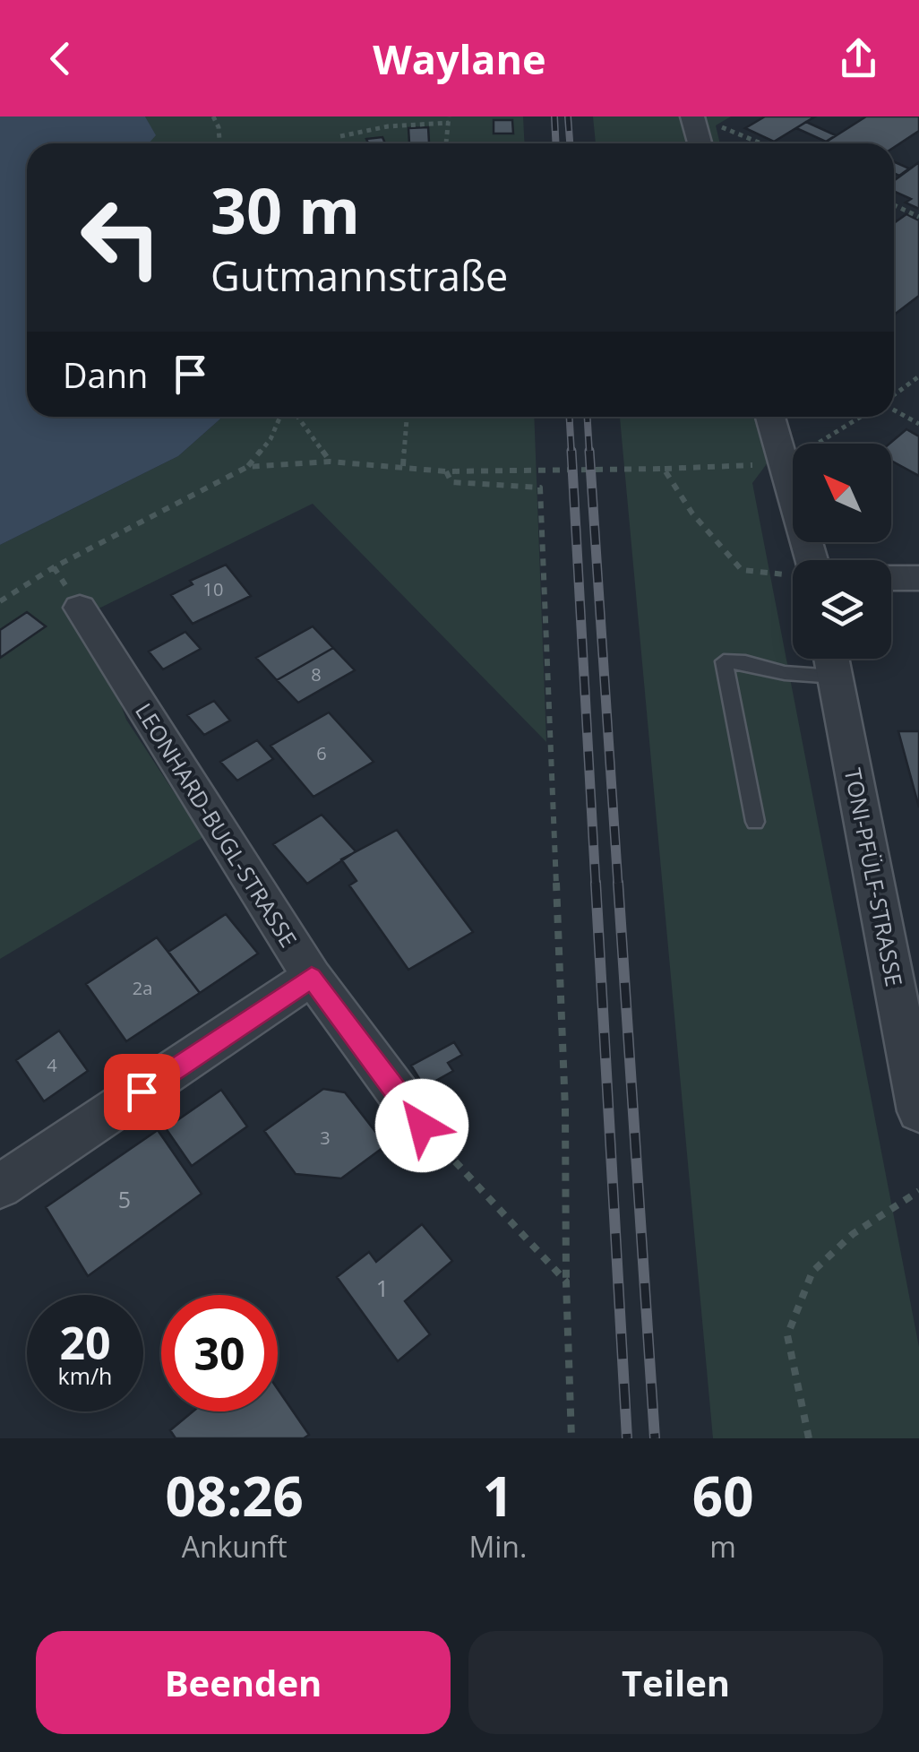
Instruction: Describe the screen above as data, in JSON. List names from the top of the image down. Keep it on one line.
{"streets":{"street":["LEONHARD-BUGL-STRASSE","TONI-PFÜLF-STRASSE"]},"house_numbers":["10","8","6","2a","4","3","5","1"],"north":"top left","page":{"header":"Waylane","turn":["30 m","Gutmannstraße"],"then":"Dann","speed":"20 km/h","limit":"30","eta":["08:26","Ankunft","1","Min.","60","m"],"buttons":["Beenden","Teilen"]}}
